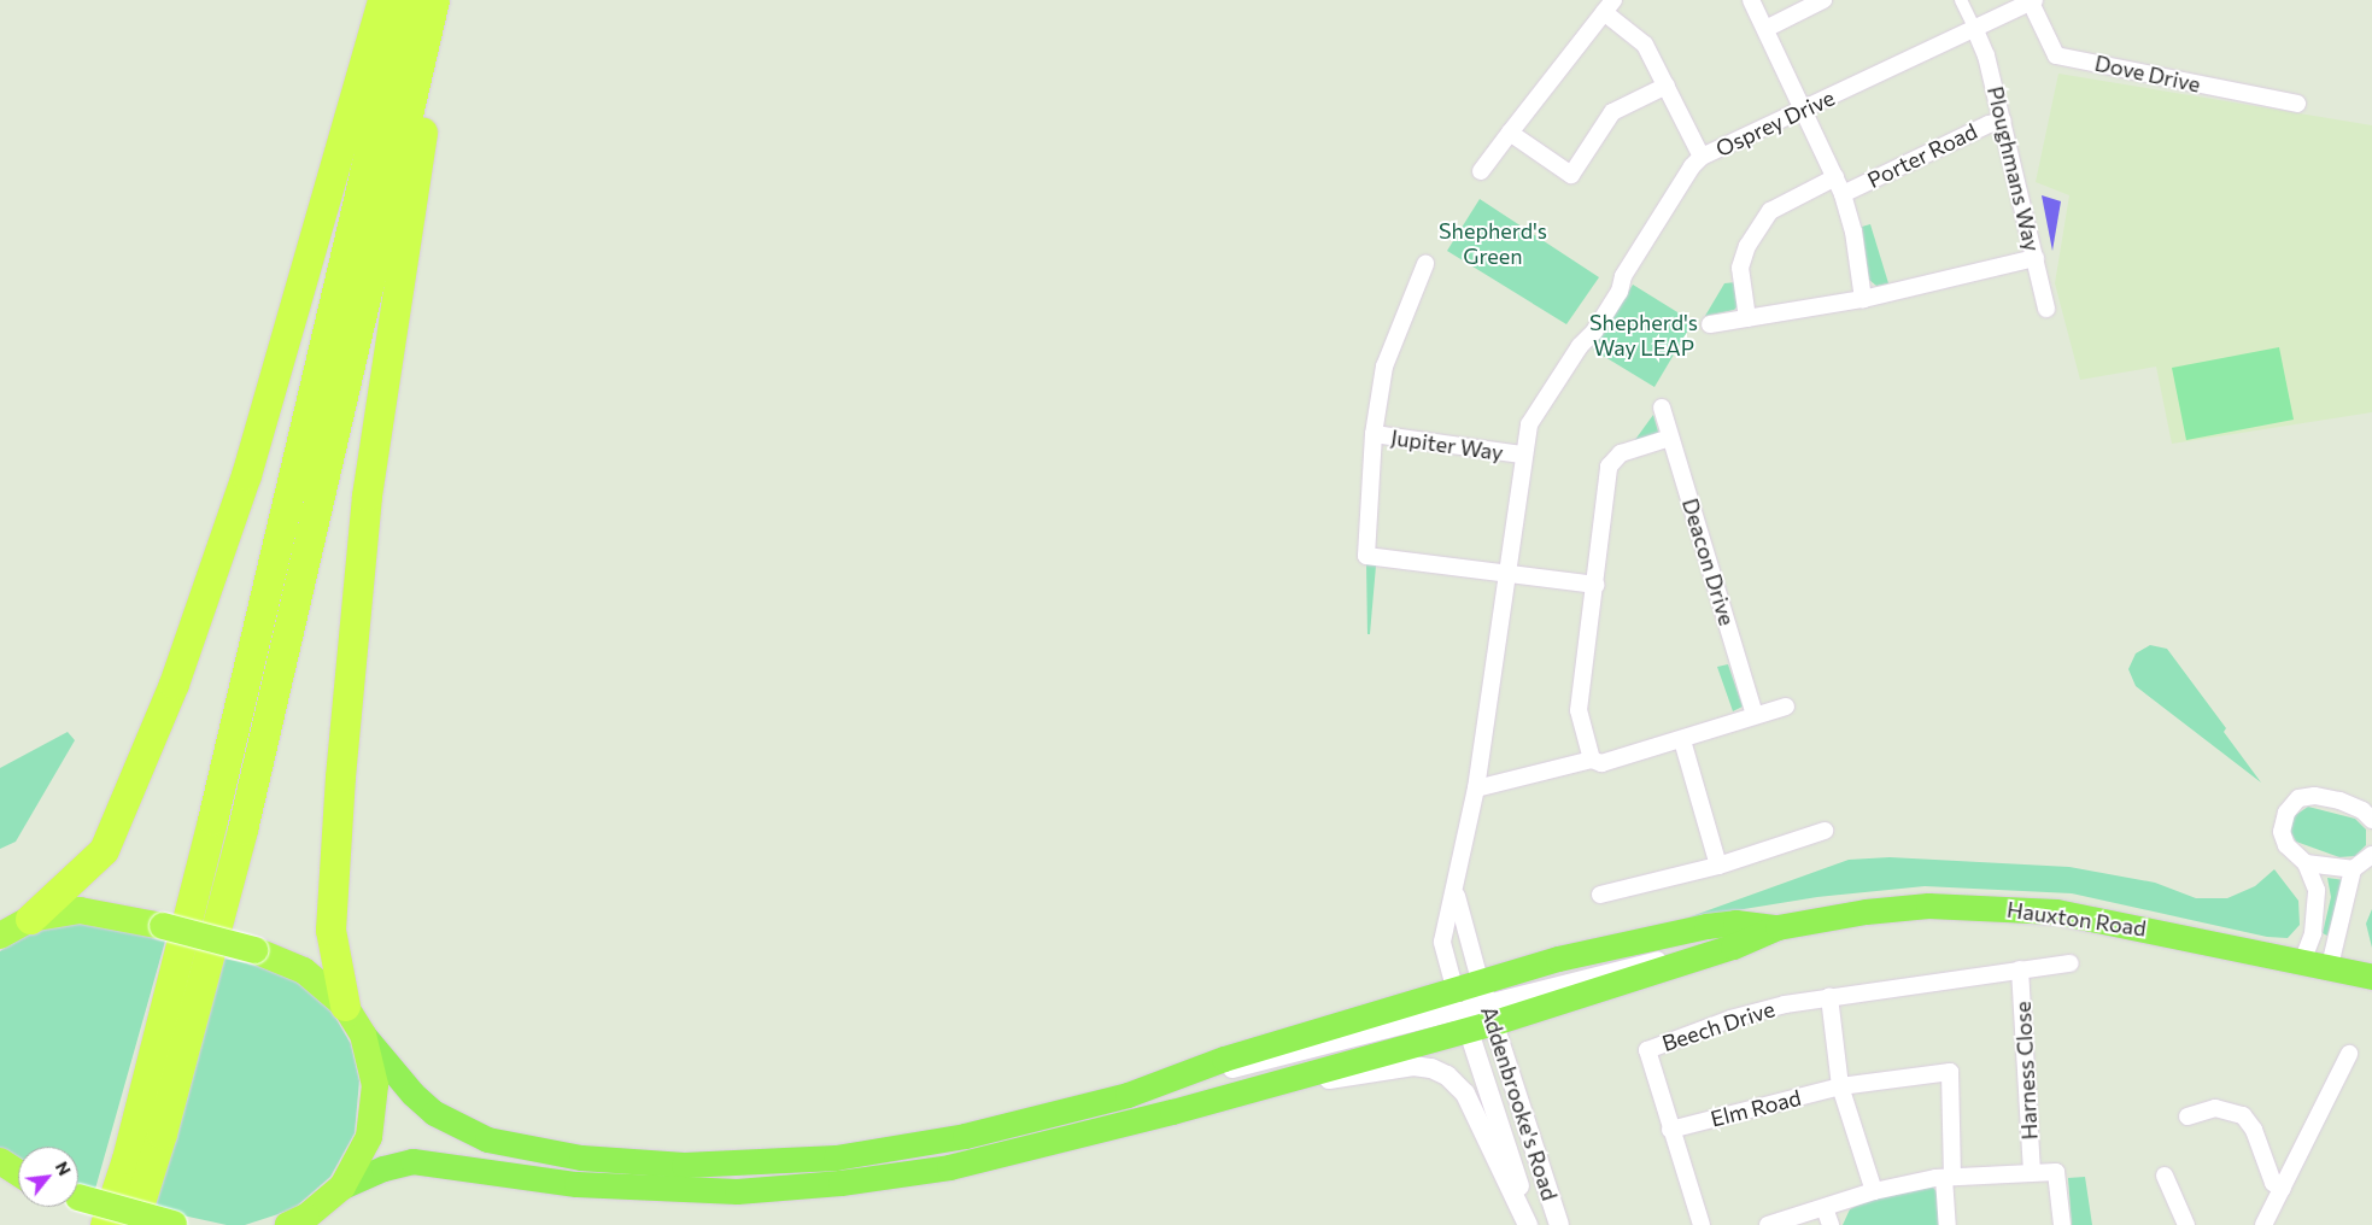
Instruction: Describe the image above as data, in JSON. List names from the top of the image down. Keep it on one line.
{"streets":{"main road":["Hauxton Road"],"street":["Dove Drive","Osprey Drive","Porter Road","Ploughmans Way","Jupiter Way","Deacon Drive","Beech Drive","Harness Close","Addenbrooke's Road","Elm Road"]},"crossings":[["Dove Drive","Osprey Drive"],["Osprey Drive","Porter Road"],["Osprey Drive","Ploughmans Way"],["Osprey Drive","Jupiter Way"],["Osprey Drive","Addenbrooke's Road"],["Porter Road","Ploughmans Way"],["Beech Drive","Harness Close"],["Beech Drive","Elm Road"]],"parks":["Shepherd's Green","Shepherd's Way LEAP"],"north":"top right"}
